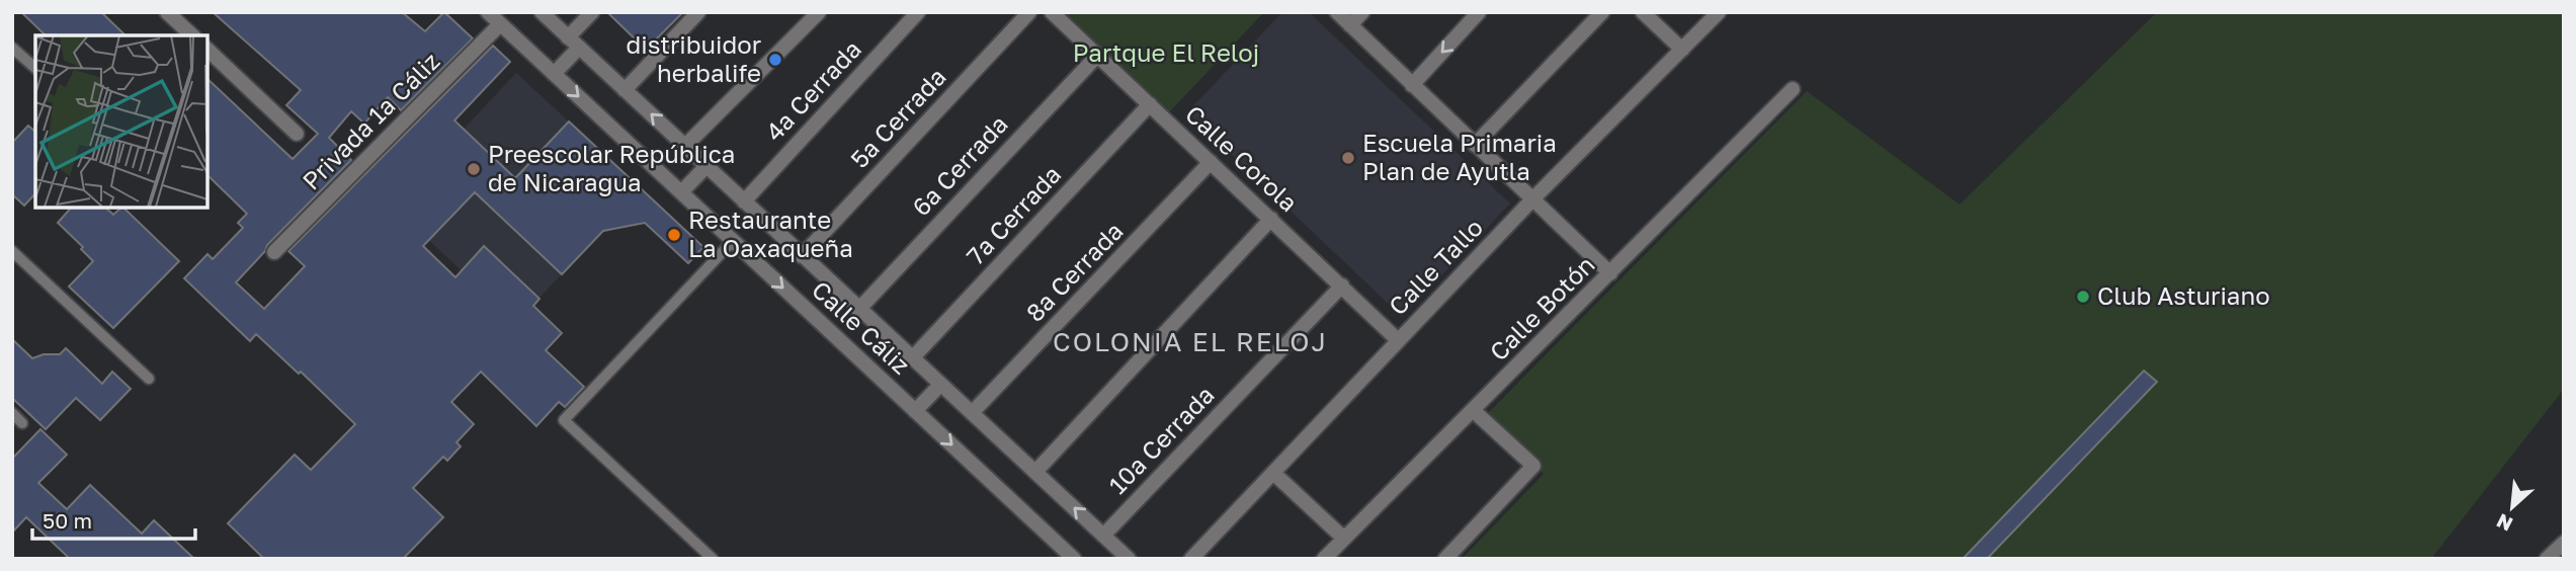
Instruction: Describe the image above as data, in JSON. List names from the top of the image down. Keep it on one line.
{"streets":{"street":["4ª Cerrada","5ª Cerrada","Privada 1ª Cáliz","Calle Corola","6ª Cerrada","7ª Cerrada","Calle Tallo","8ª Cerrada","Calle Botón","Calle Cáliz","10ª Cerrada"]},"crossings":[["4ª Cerrada","Calle Cáliz"],["5ª Cerrada","Calle Cáliz"],["Privada 1ª Cáliz","Calle Cáliz"],["Calle Corola","6ª Cerrada"],["Calle Corola","7ª Cerrada"],["Calle Corola","Calle Tallo"],["Calle Corola","8ª Cerrada"],["Calle Corola","10ª Cerrada"],["6ª Cerrada","Calle Cáliz"],["7ª Cerrada","Calle Cáliz"],["8ª Cerrada","Calle Cáliz"],["Calle Cáliz","10ª Cerrada"]],"districts":["COLONIA EL RELOJ"],"parks":["Partque El Reloj"],"places":["distribuidor herbalife","Escuela Primaria Plan de Ayutla","Preescolar República de Nicaragua","Restaurante La Oaxaqueña","Club Asturiano"],"scale_bar":"50 m","north":"bottom left"}
